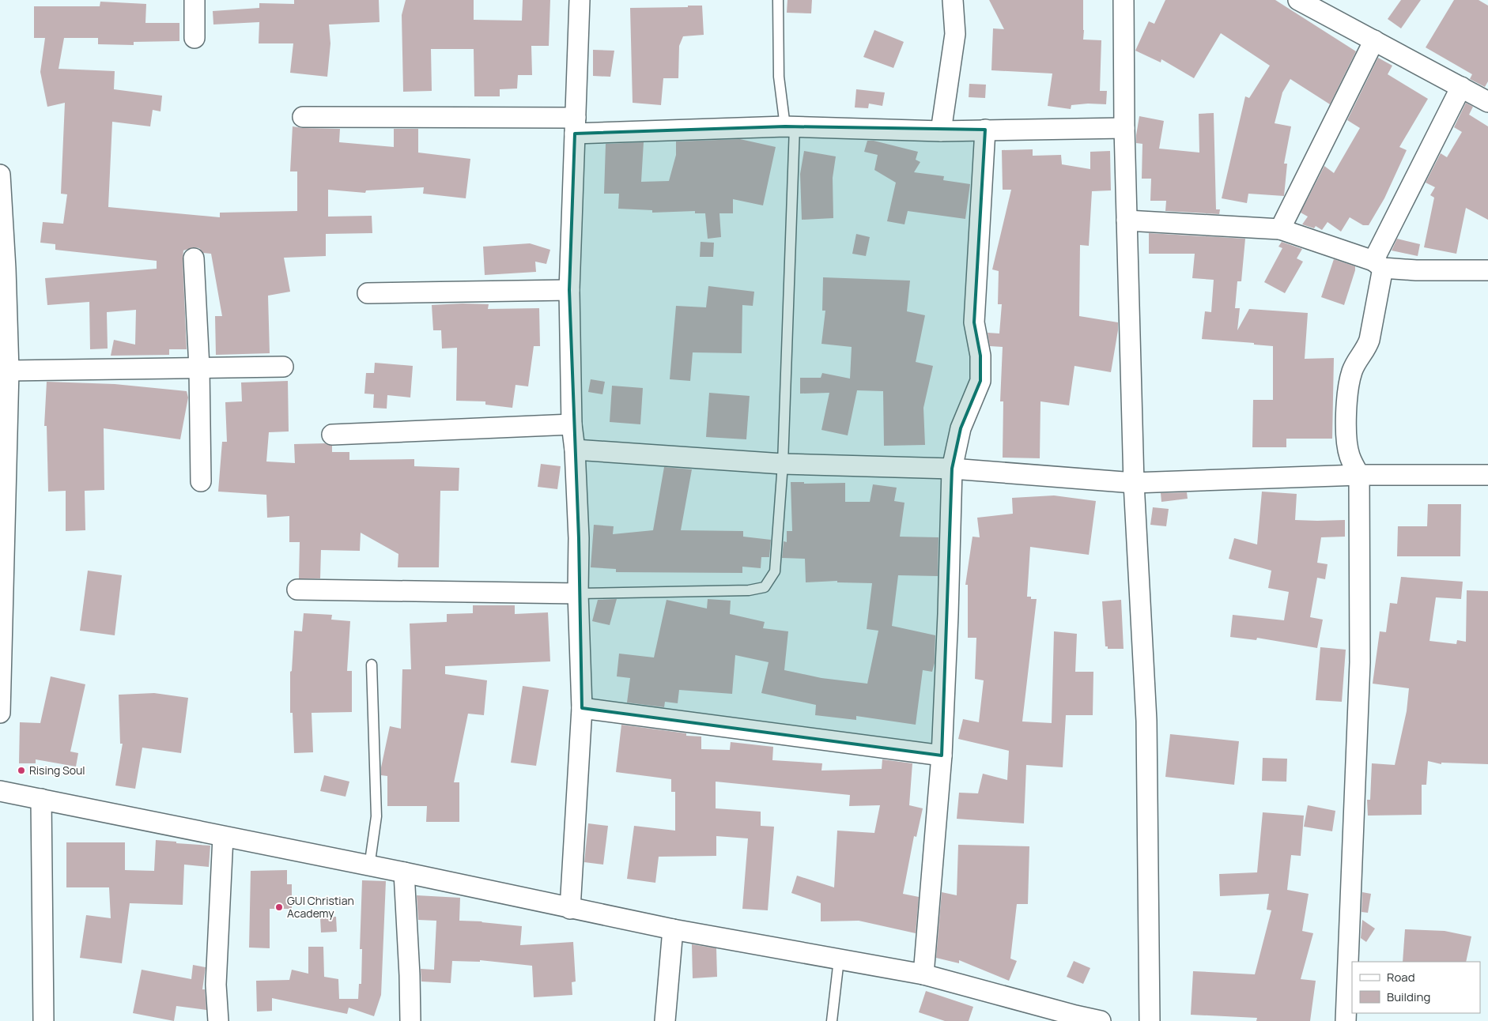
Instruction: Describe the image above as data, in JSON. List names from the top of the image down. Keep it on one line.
{"places":["Rising Soul","GUI Christian Academy"],"legend":["Road","Building"]}
